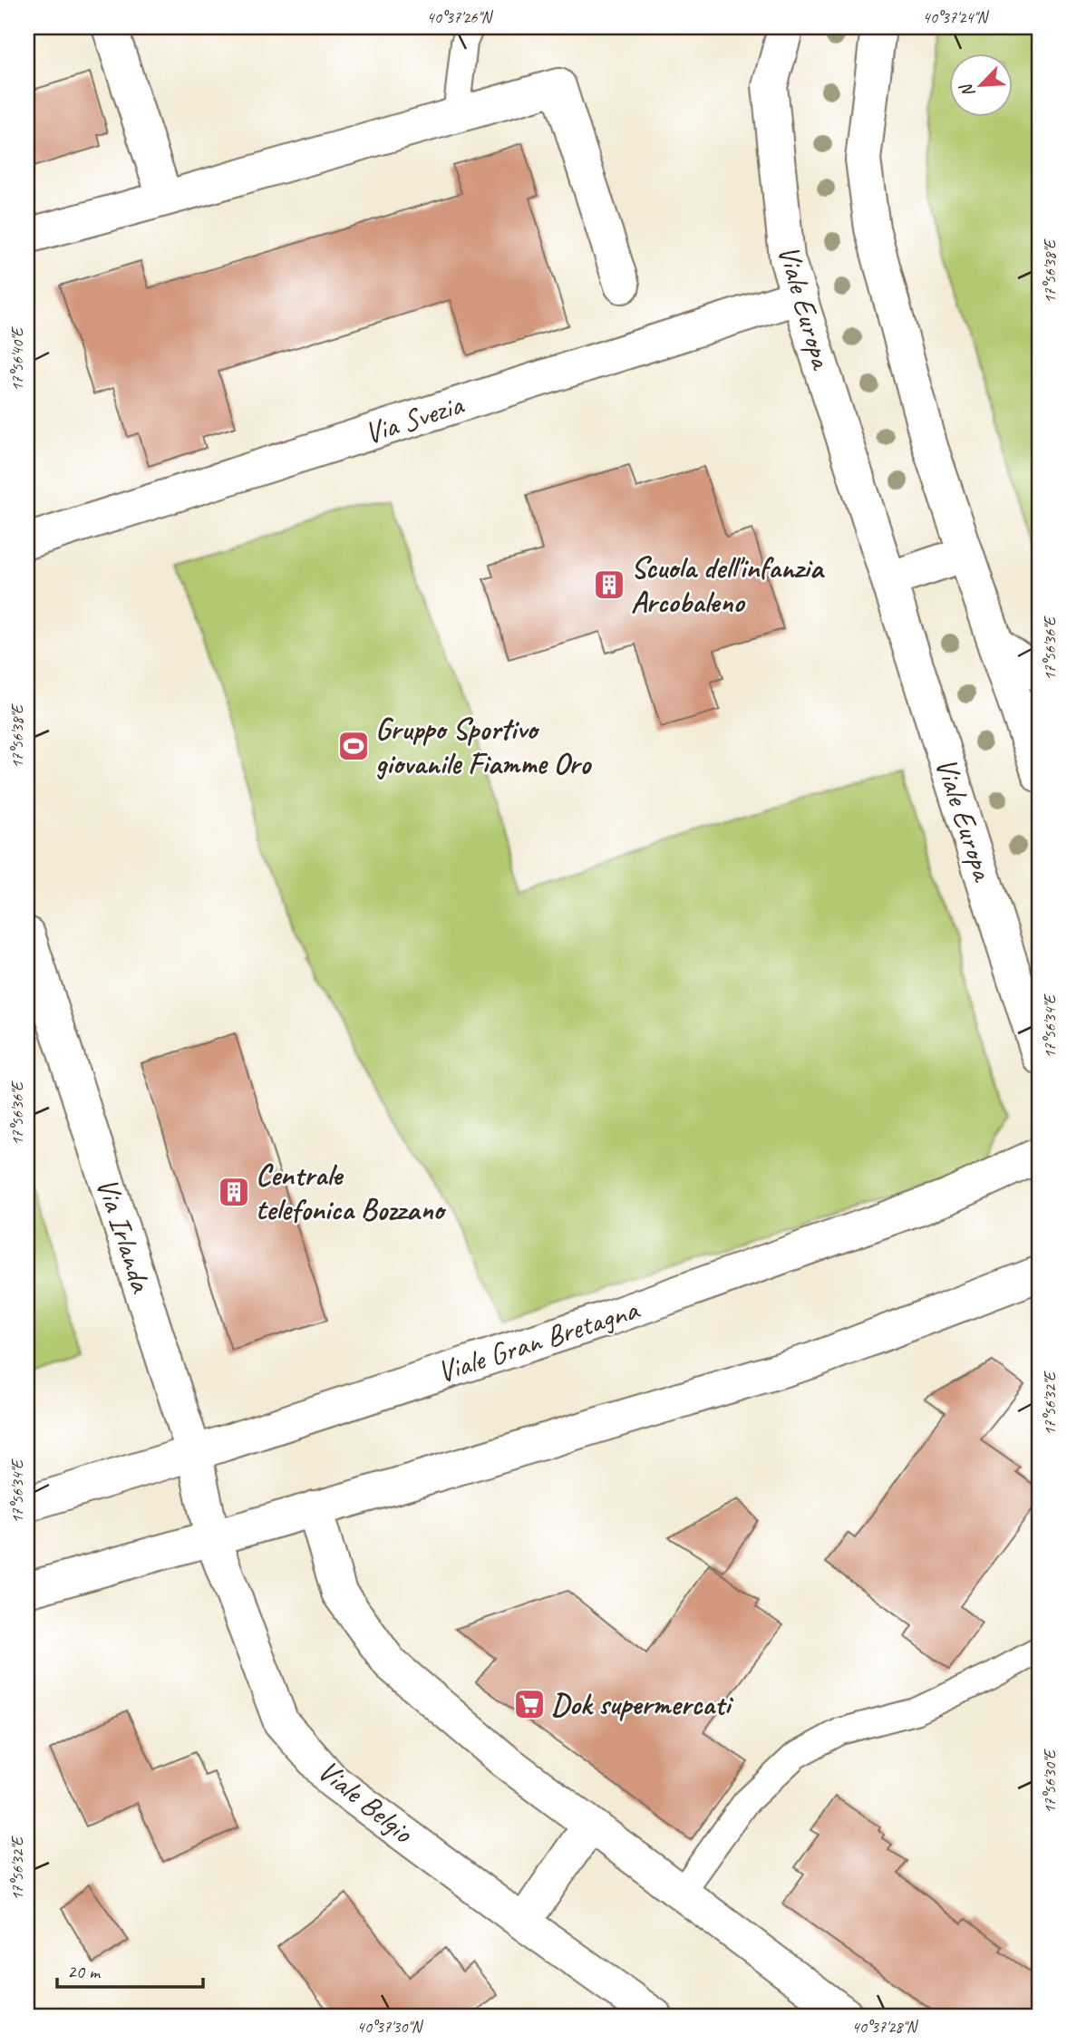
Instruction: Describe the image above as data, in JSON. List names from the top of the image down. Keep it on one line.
{"streets":{"street":["Viale Europa","Via Svezia","Via Irlanda","Viale Gran Bretagna","Viale Belgio"]},"crossings":[["Viale Europa","Via Svezia"],["Via Irlanda","Viale Gran Bretagna"],["Via Irlanda","Viale Belgio"]],"places":{"building":["Scuola dell'infanzia Arcobaleno","Centrale telefonica Bozzano"],"sports":["Gruppo Sportivo giovanile Fiamme Oro"],"supermarket":["Dok supermercati"]},"scale_bar":"20 m","north":"bottom left","coordinates":["40°37'26\"N","40°37'24\"N","17°56'38\"E","17°56'40\"E","17°56'36\"E","17°56'34\"E","17°56'32\"E","17°56'30\"E","40°37'30\"N","40°37'28\"N"]}
